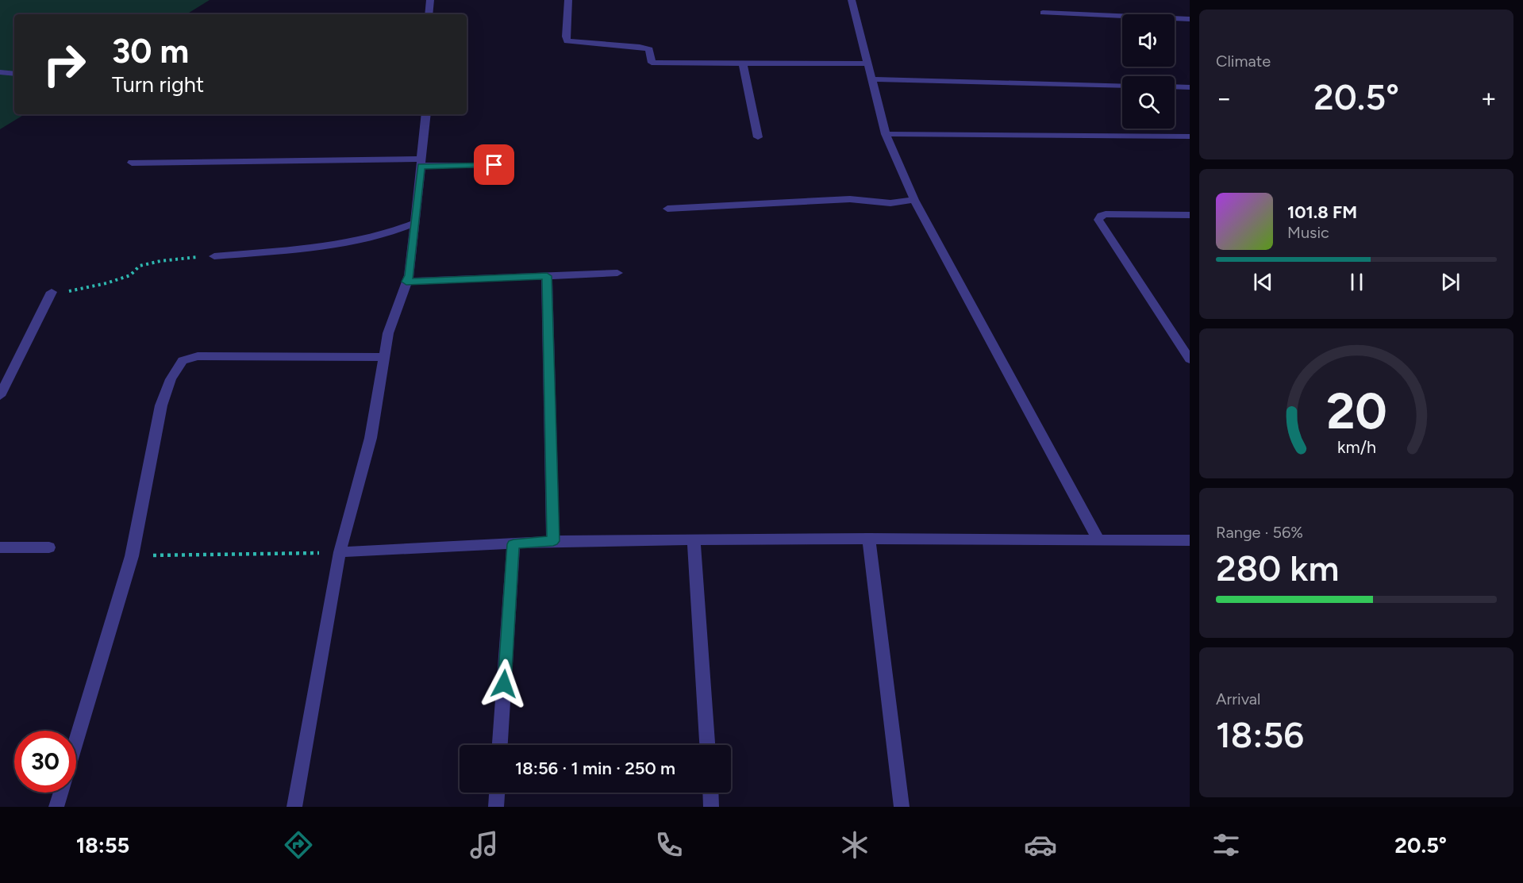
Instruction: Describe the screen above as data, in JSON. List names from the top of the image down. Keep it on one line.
{"page":{"tile":["Climate",["Range · 56%","280 km"],["Arrival","18:56"]],"turn":["30 m","Turn right"],"heat":["−","20.5°","+"],"song":["101.8 FM","Music"],"limit":"30","trip":"18:56 · 1 min · 250 m","tabs":["18:55","20.5°"],"gauge":["20","km/h"]}}
